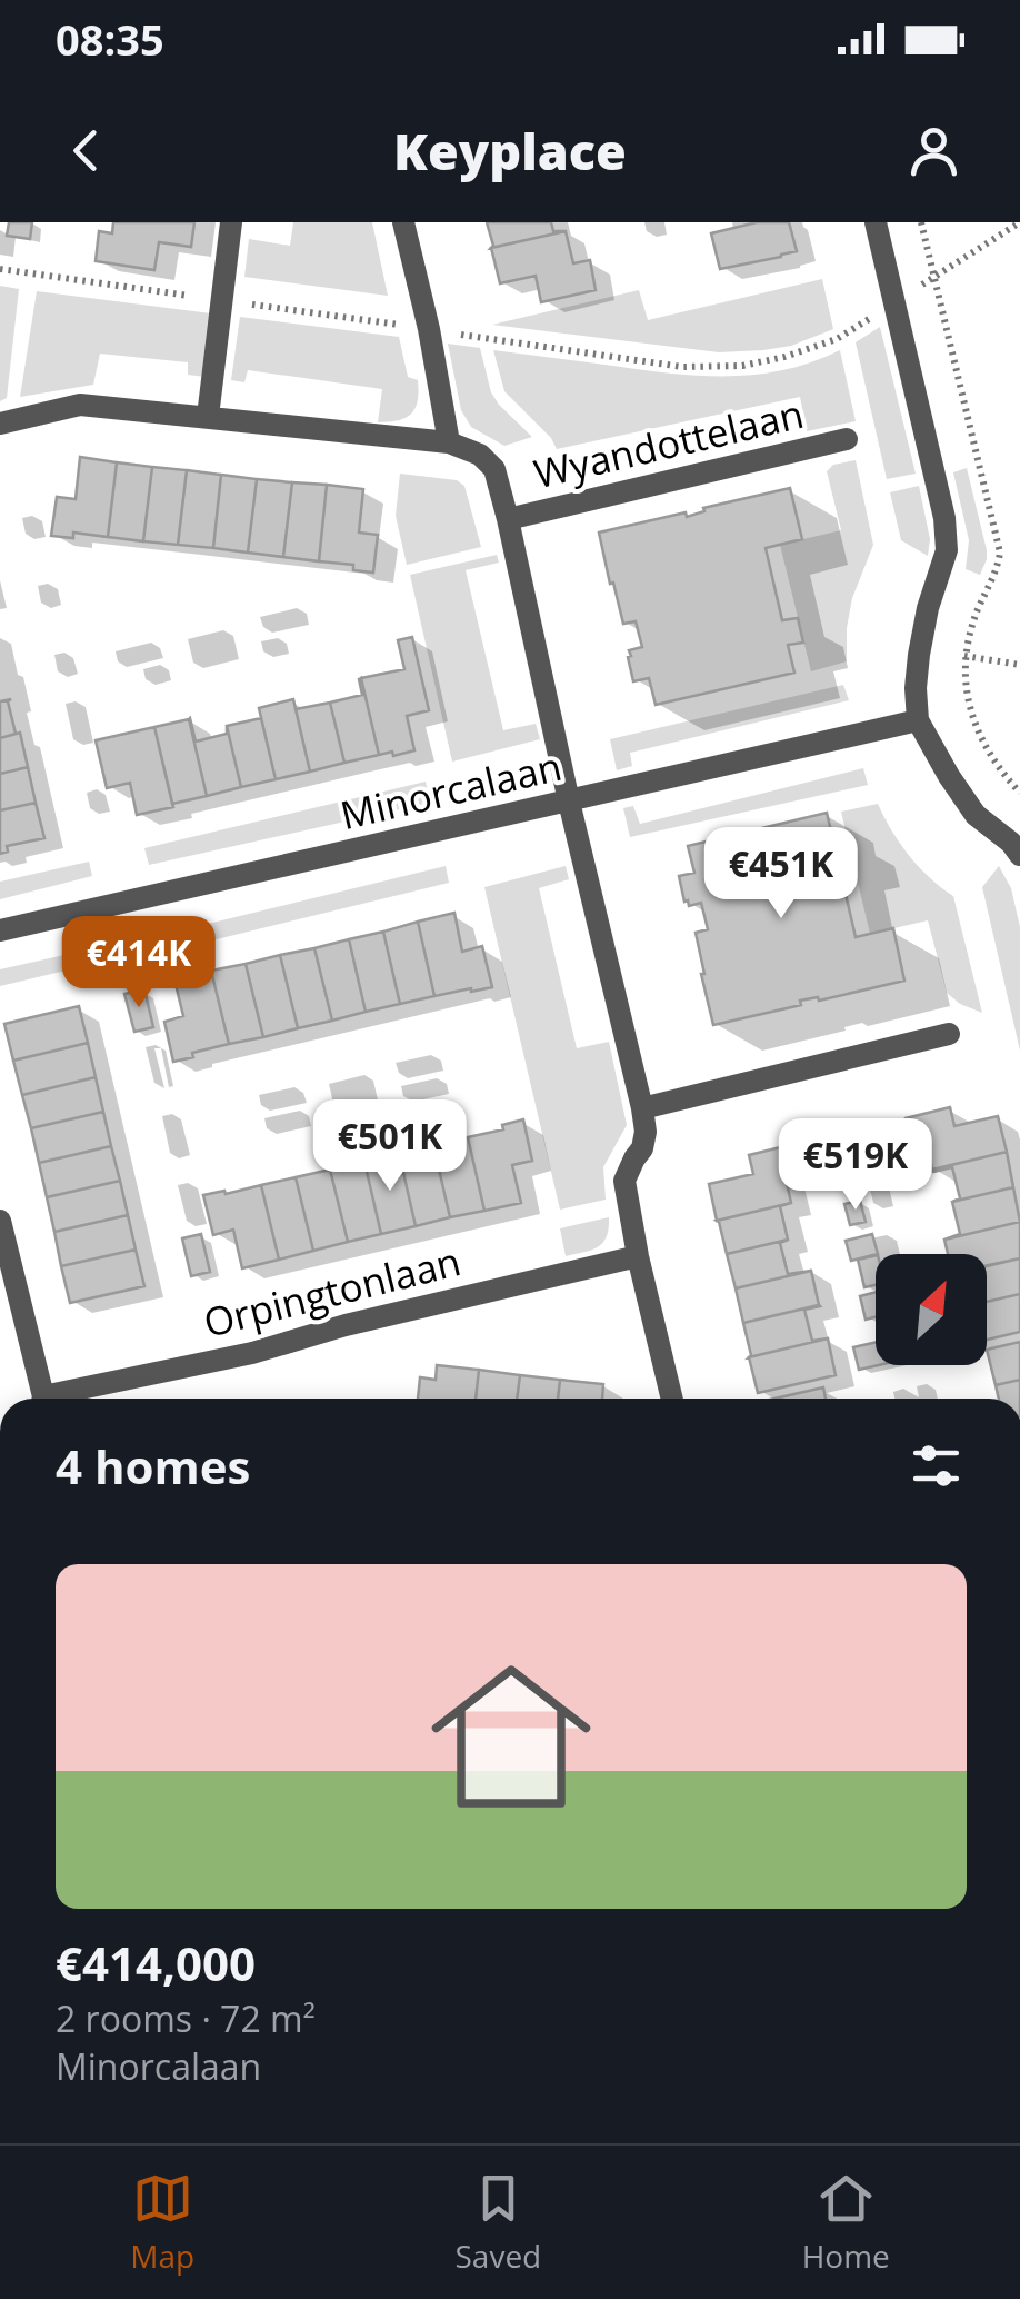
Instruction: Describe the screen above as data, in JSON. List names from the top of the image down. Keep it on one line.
{"streets":{"street":["Wyandottelaan","Minorcalaan","Orpingtonlaan"]},"crossings":[["Wyandottelaan","Minorcalaan"]],"north":"top right","page":{"status":"08:35","header":"Keyplace","price":["€451K","€414K","€501K","€519K"],"heading":"4 homes","list":[{"name":"€414,000","note":"2 rooms · 72 m² · Minorcalaan"}],"tabs":["Map","Saved","Home"]}}
